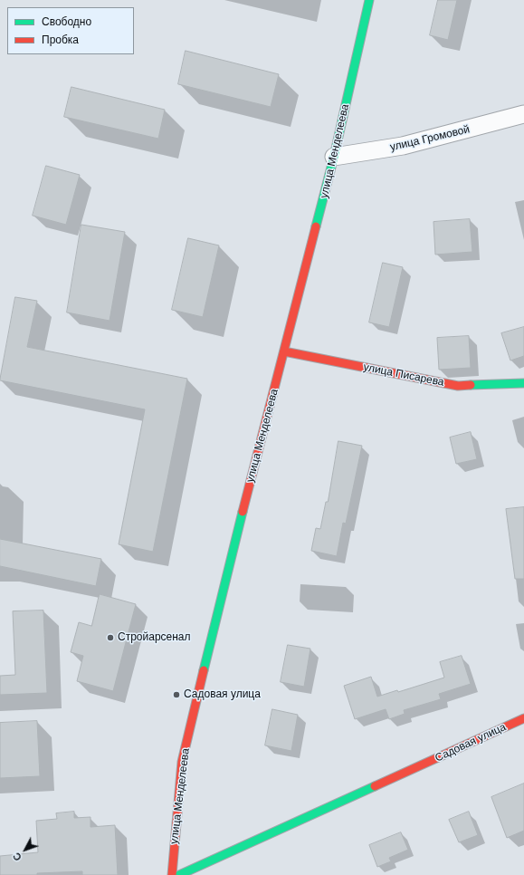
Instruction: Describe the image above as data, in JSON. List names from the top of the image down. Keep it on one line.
{"streets":{"main road":["улица Менделеева","улица Писарева","Садовая улица"],"street":["улица Громовой"]},"crossings":[["улица Громовой","улица Менделеева"],["улица Менделеева","улица Писарева"]],"places":["Стройарсенал","Садовая улица"],"legend":["Свободно","Пробка"],"north":"bottom left"}
